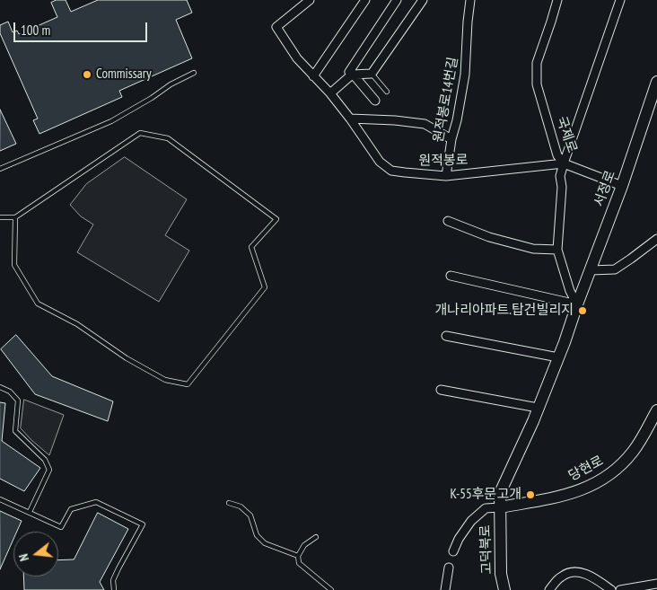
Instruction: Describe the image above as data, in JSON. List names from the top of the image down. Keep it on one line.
{"streets":{"street":["원적봉로14번길","국제로","원적봉로","서정로","당현로","고덕북로"]},"crossings":[["원적봉로14번길","원적봉로"],["국제로","원적봉로"],["국제로","서정로"],["원적봉로","서정로"],["서정로","당현로"],["서정로","고덕북로"],["당현로","고덕북로"]],"places":["Commissary","개나리아파트.탑건빌리지","K-55후문고개"],"scale_bar":"100 m","north":"left"}
